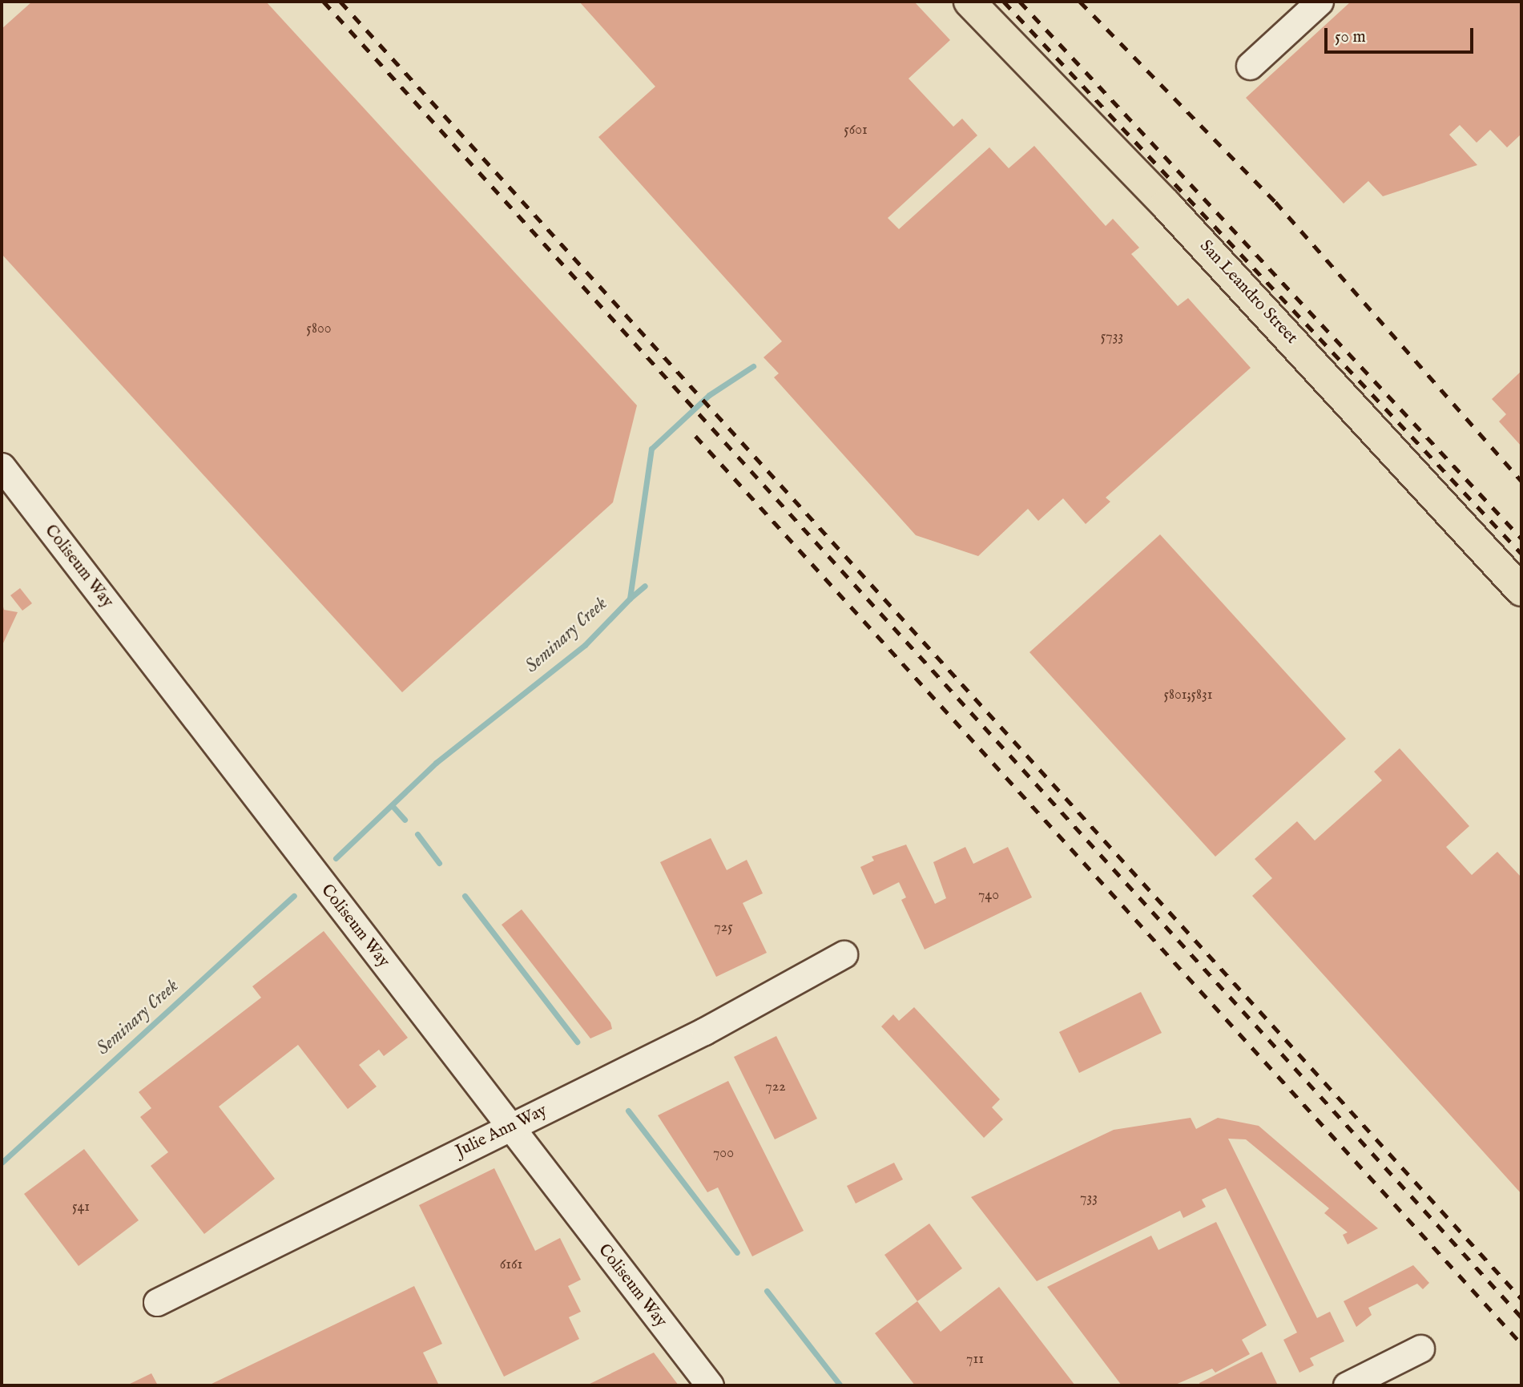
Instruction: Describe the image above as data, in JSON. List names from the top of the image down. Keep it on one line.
{"streets":{"main road":["San Leandro Street"],"street":["Coliseum Way","Julie Ann Way"]},"crossings":[["Coliseum Way","Julie Ann Way"]],"water":["Seminary Creek"],"house_numbers":["5601","5800","5733","5801;5831","740","725","722","700","733","541","6161","711"],"scale_bar":"50 m"}
